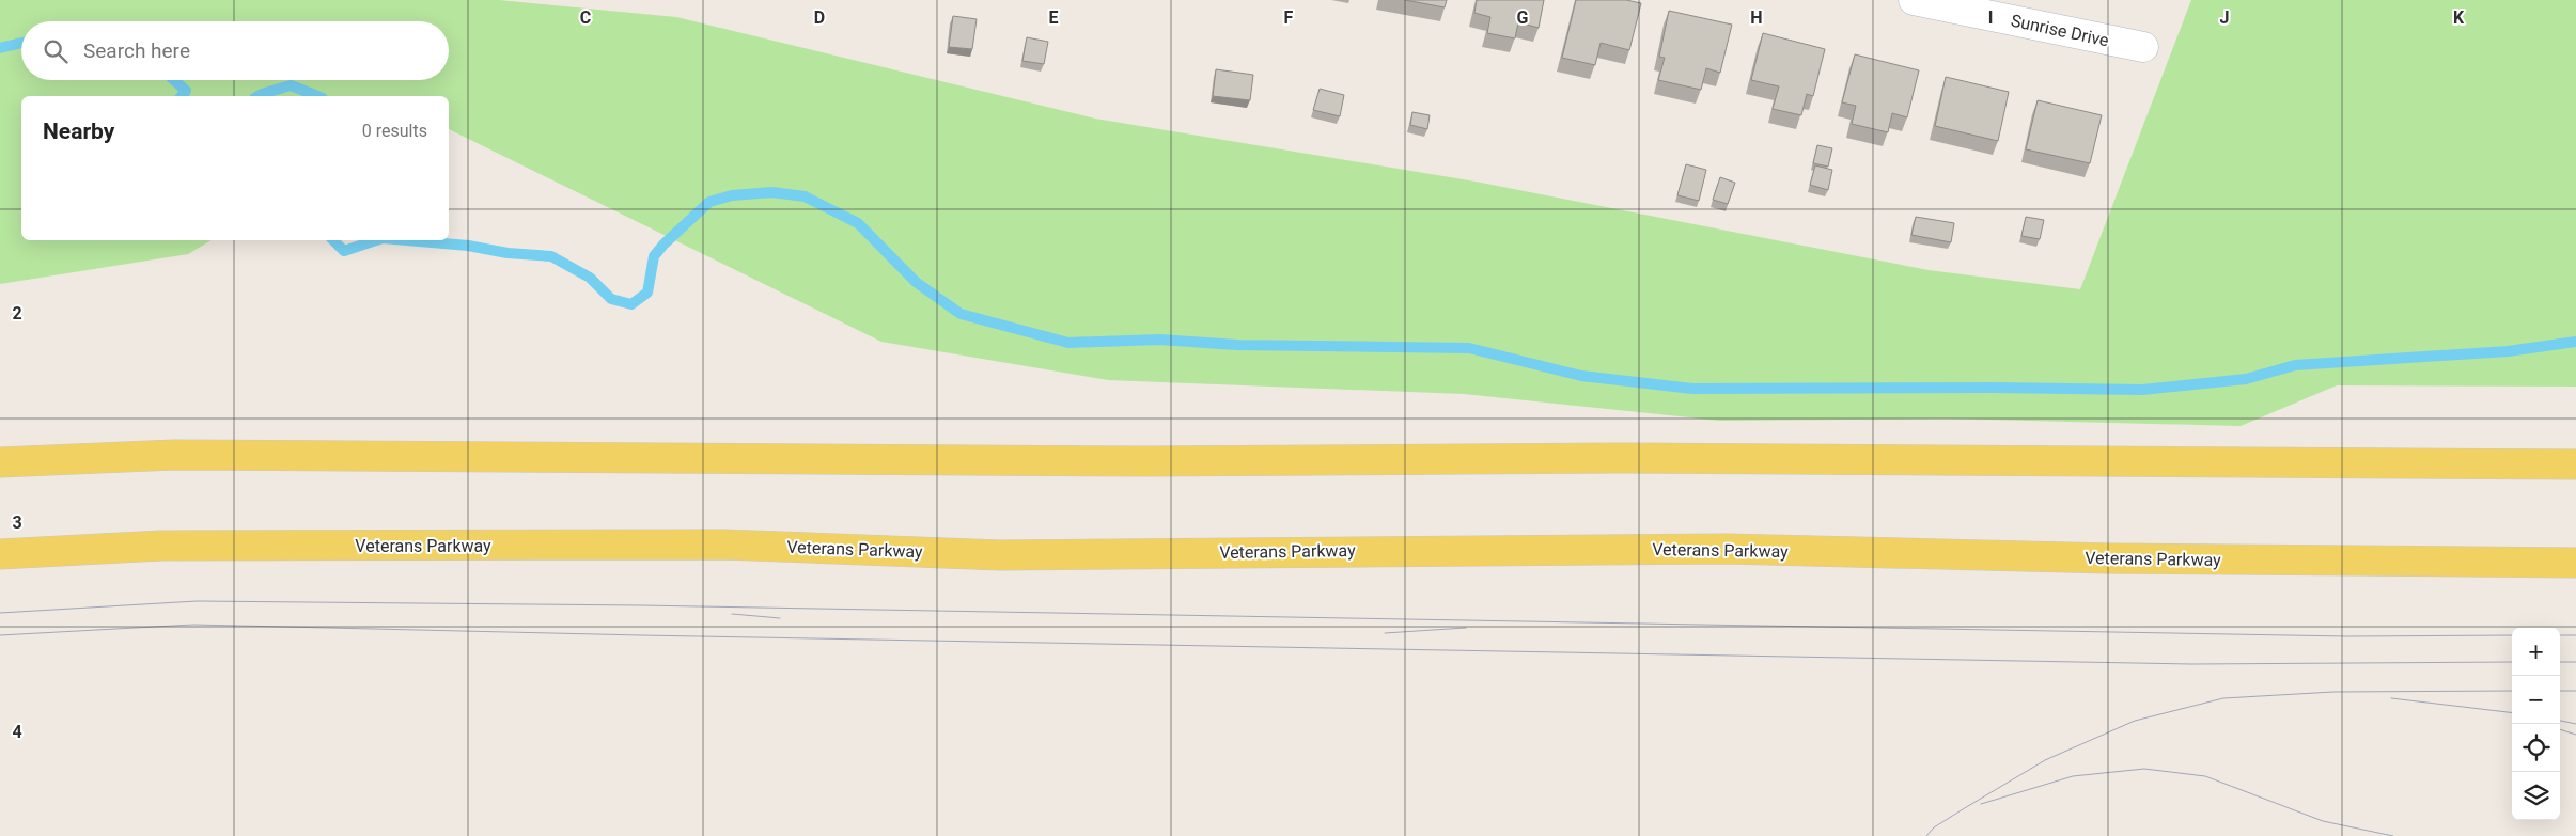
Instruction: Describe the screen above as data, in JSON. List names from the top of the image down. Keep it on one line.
{"streets":{"main road":["Veterans Parkway"],"street":["Sunrise Drive"]},"page":{"search":"Search here","heading":["Nearby","0 results"],"map_buttons":["+","−"]},"grid":{"columns":["C","D","E","F","G","H","I","J","K"],"rows":["2","3","4"]}}
